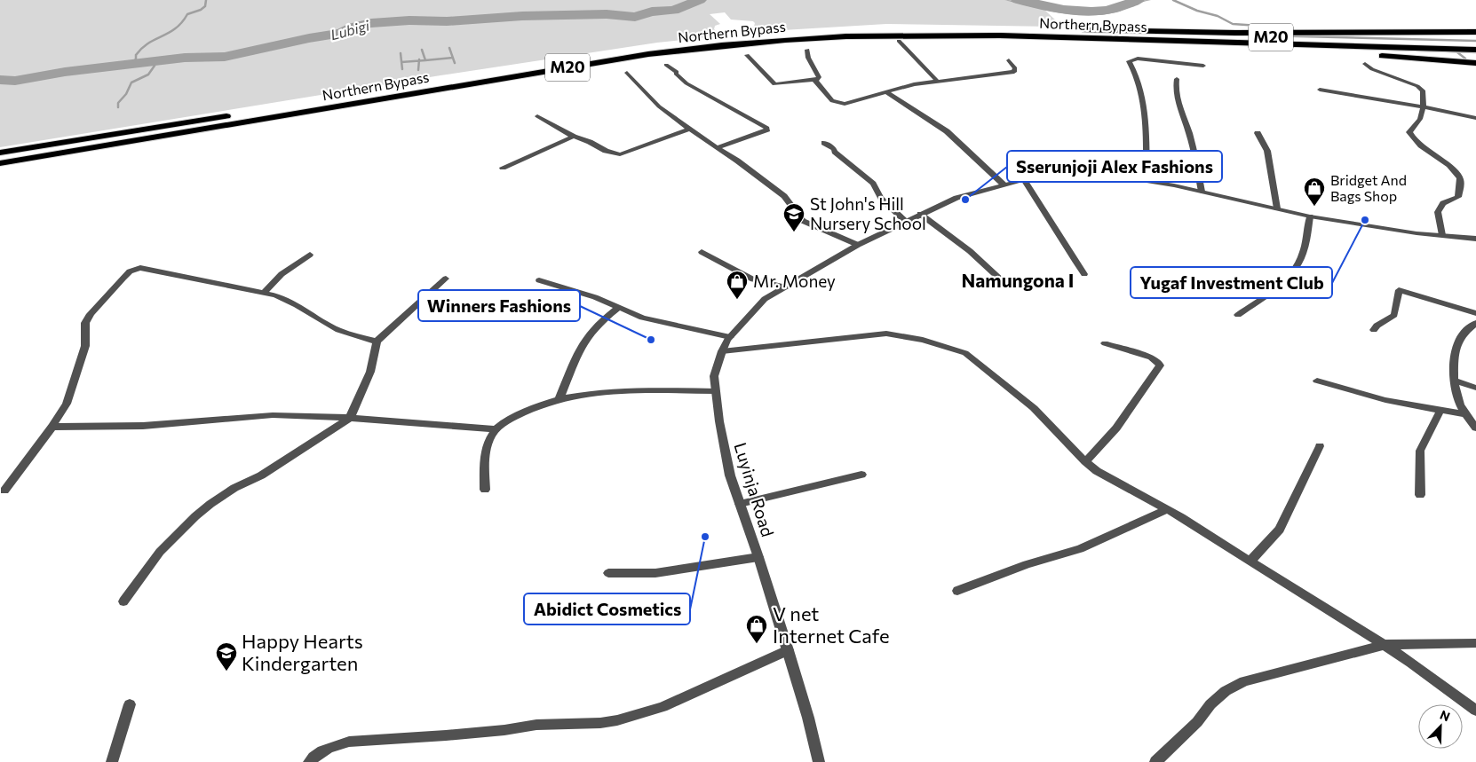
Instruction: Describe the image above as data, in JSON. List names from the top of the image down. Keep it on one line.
{"streets":{"highway":["Northern Bypass","M20"],"street":["Luyinja Road"]},"districts":["Namungona I"],"water":["Lubigi"],"places":{"other":["Sserunjoji Alex Fashions","Yugaf Investment Club","Winners Fashions","Abidict Cosmetics"],"shop":["Bridget And Bags Shop","Mr. Money","V net Internet Cafe"],"school or university":["St John's Hill Nursery School","Happy Hearts Kindergarten"]},"north":"top right"}
